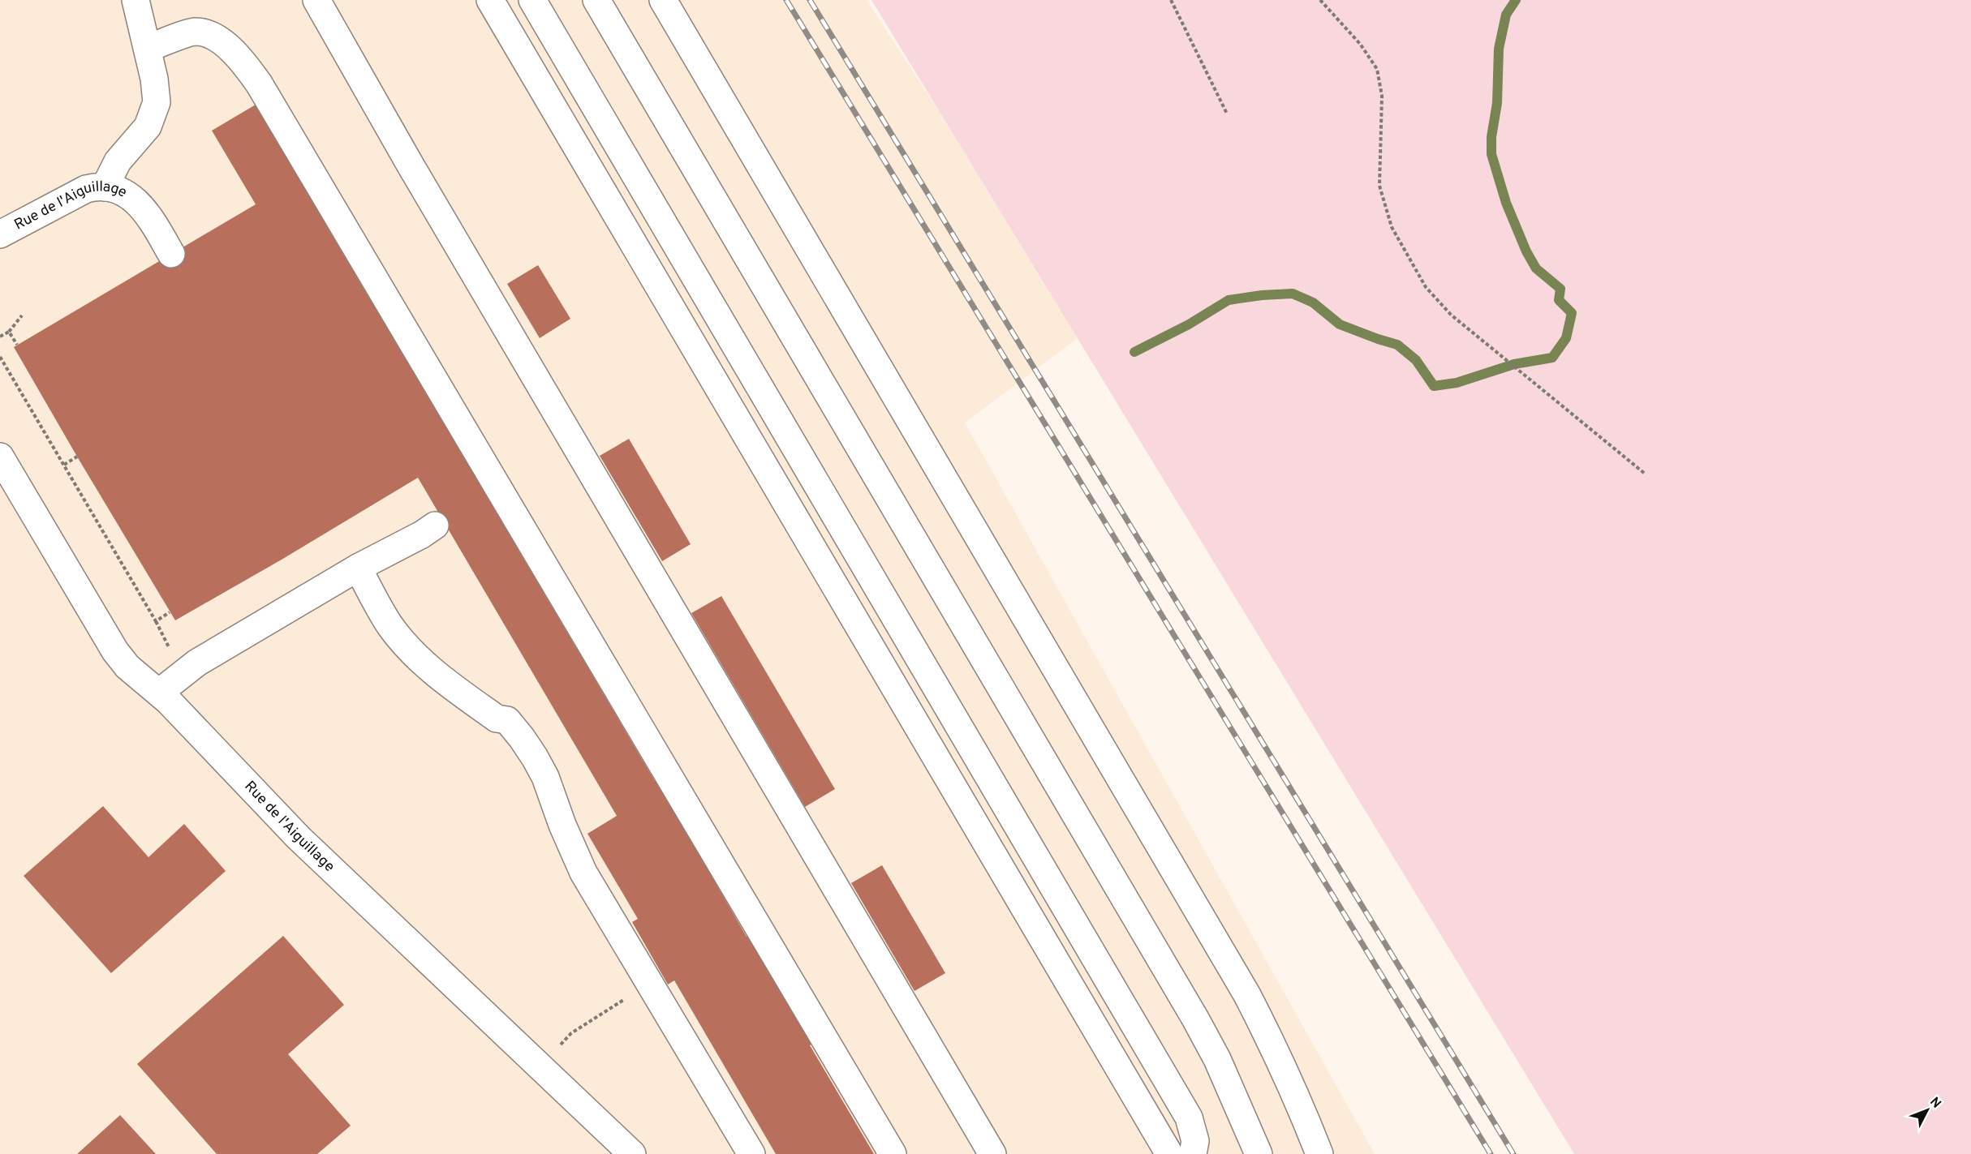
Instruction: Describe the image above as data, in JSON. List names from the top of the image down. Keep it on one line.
{"streets":{"lane":["Rue de l'Aiguillage"]},"north":"top right"}
